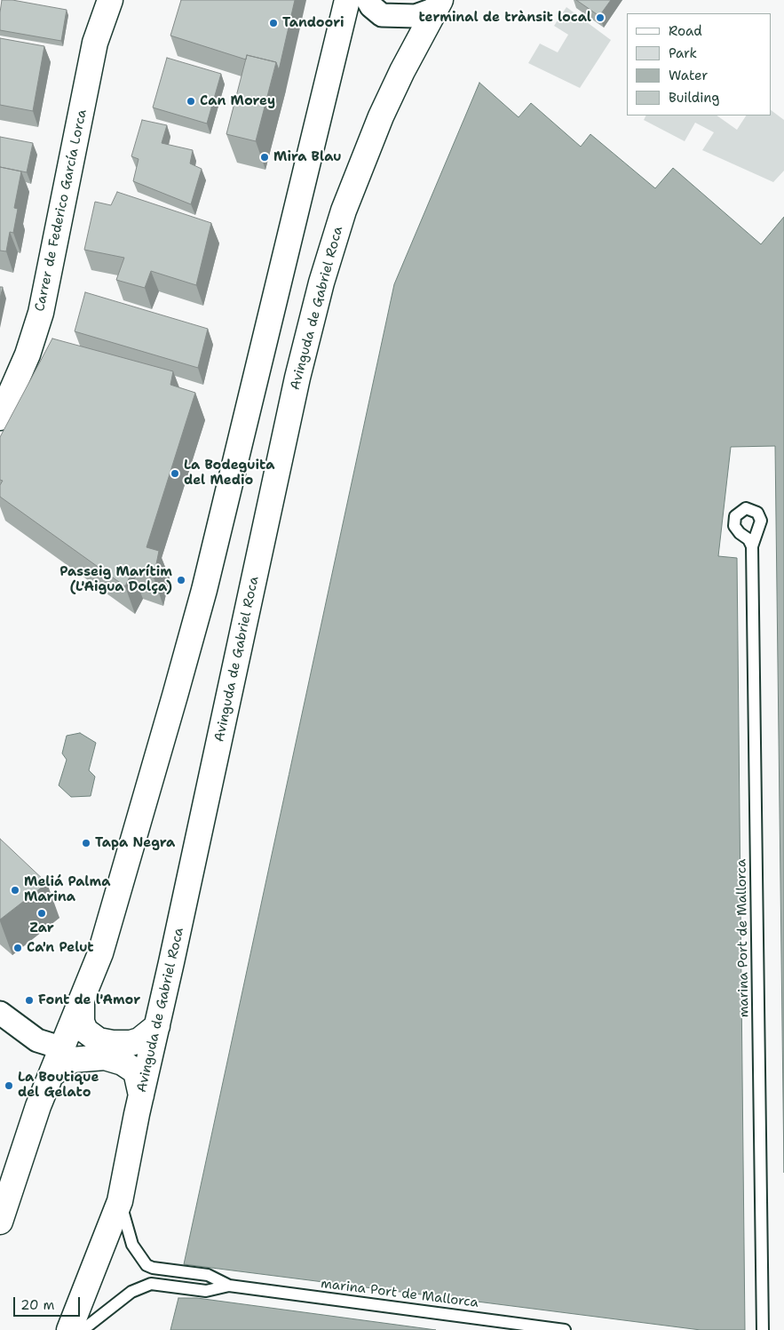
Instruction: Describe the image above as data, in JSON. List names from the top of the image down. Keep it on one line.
{"streets":{"main road":["Carrer de Federico García Lorca","Avinguda de Gabriel Roca"],"lane":["marina Port de Mallorca"]},"places":["terminal de trànsit local","Tandoori","Can Morey","Mira Blau","La Bodeguita del Medio","Passeig Marítim (L'Aigua Dolça)","Tapa Negra","Meliá Palma Marina","Zar","Ca'n Pelut","Font de l'Amor","La Boutique del Gelato"],"legend":["Road","Park","Water","Building"],"scale_bar":"20 m"}
